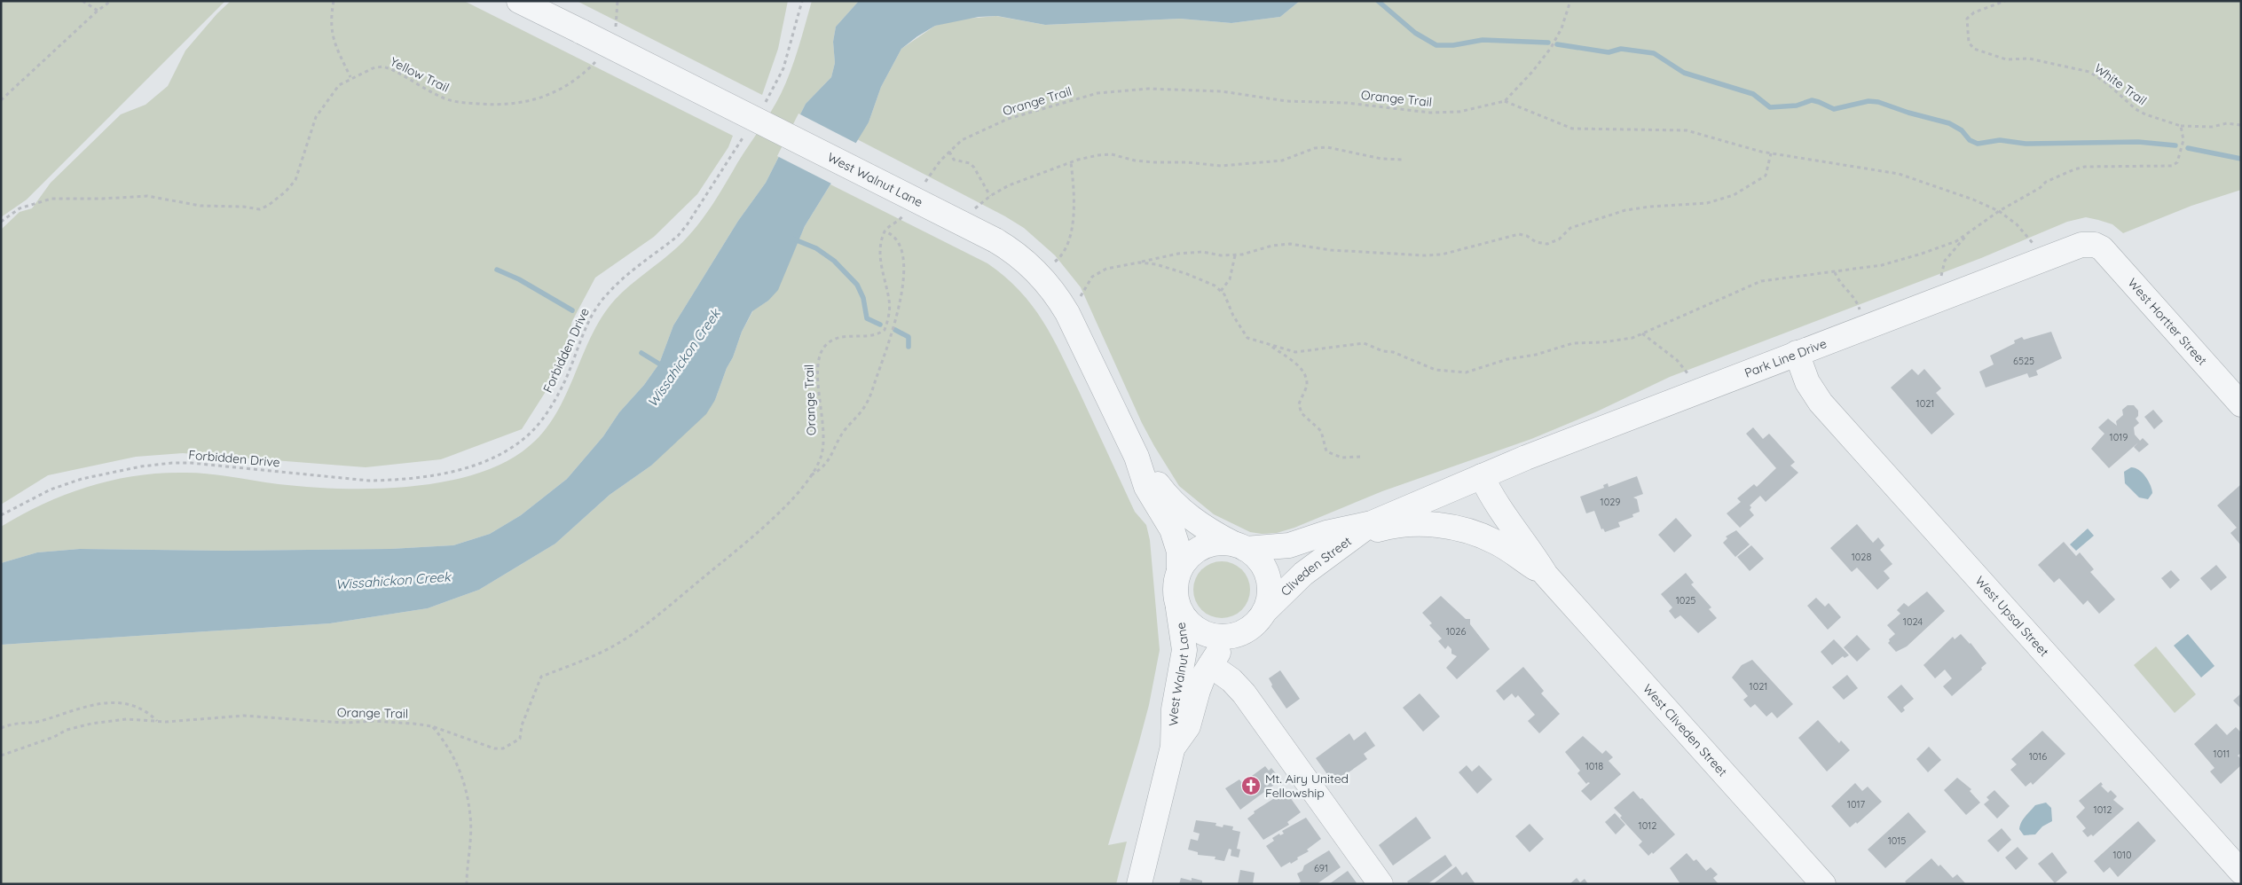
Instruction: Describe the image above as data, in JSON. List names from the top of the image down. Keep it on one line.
{"streets":{"street":["West Walnut Lane","West Hortter Street","Park Line Drive","Cliveden Street","West Upsal Street","West Cliveden Street"],"path":["Yellow Trail","White Trail","Orange Trail","Forbidden Drive"]},"crossings":[["West Walnut Lane","Cliveden Street"],["West Hortter Street","Park Line Drive"],["Park Line Drive","Cliveden Street"],["Park Line Drive","West Upsal Street"],["Park Line Drive","West Cliveden Street"],["Cliveden Street","West Cliveden Street"]],"water":["Wissahickon Creek"],"places":{"church":["Mt. Airy United Fellowship"]},"house_numbers":["6525","1021","1019","1029","1028","1025","1024","1026","1021","1011","1016","1018","1017","1012","1012","1015","1010","691"]}
